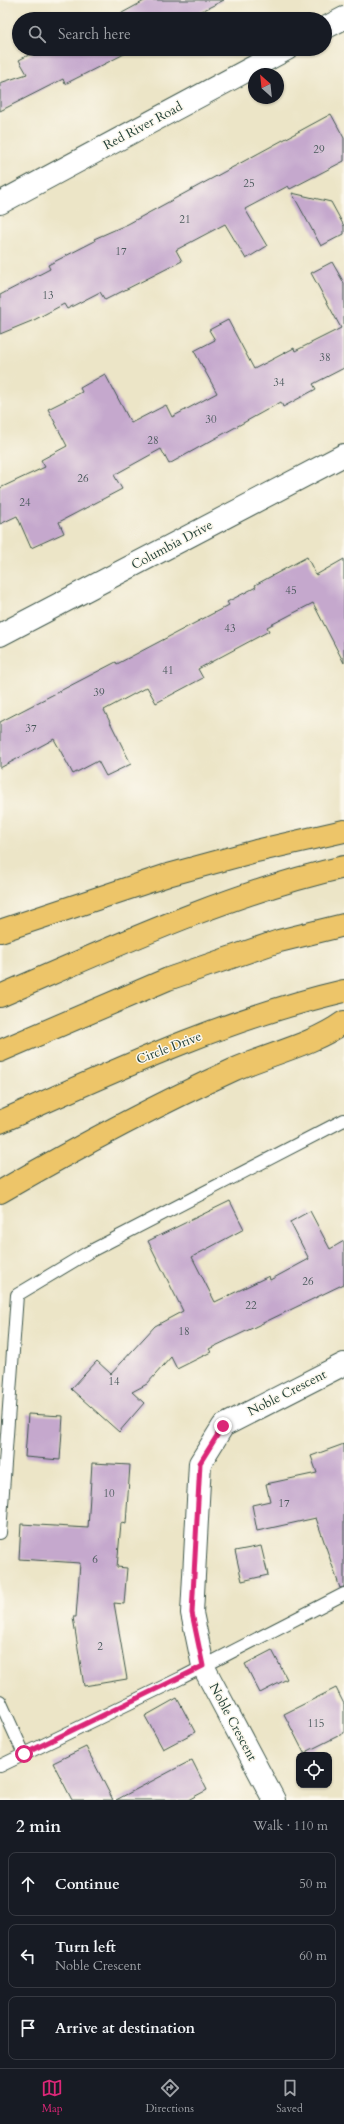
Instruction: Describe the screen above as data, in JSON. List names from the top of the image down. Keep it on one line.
{"streets":{"highway":["Circle Drive"],"street":["Red River Road","Columbia Drive","Noble Crescent"]},"house_numbers":["29","25","21","17","13","38","34","30","28","26","24","45","43","41","39","37","26","22","18","14","10","17","6","2","115"],"north":"top left","page":{"search":"Search here","heading":["2 min","Walk · 110 m"],"list":[["Continue","50 m"],["Turn left","Noble Crescent","60 m"],"Arrive at destination"],"nav":["Map","Directions","Saved"]}}
